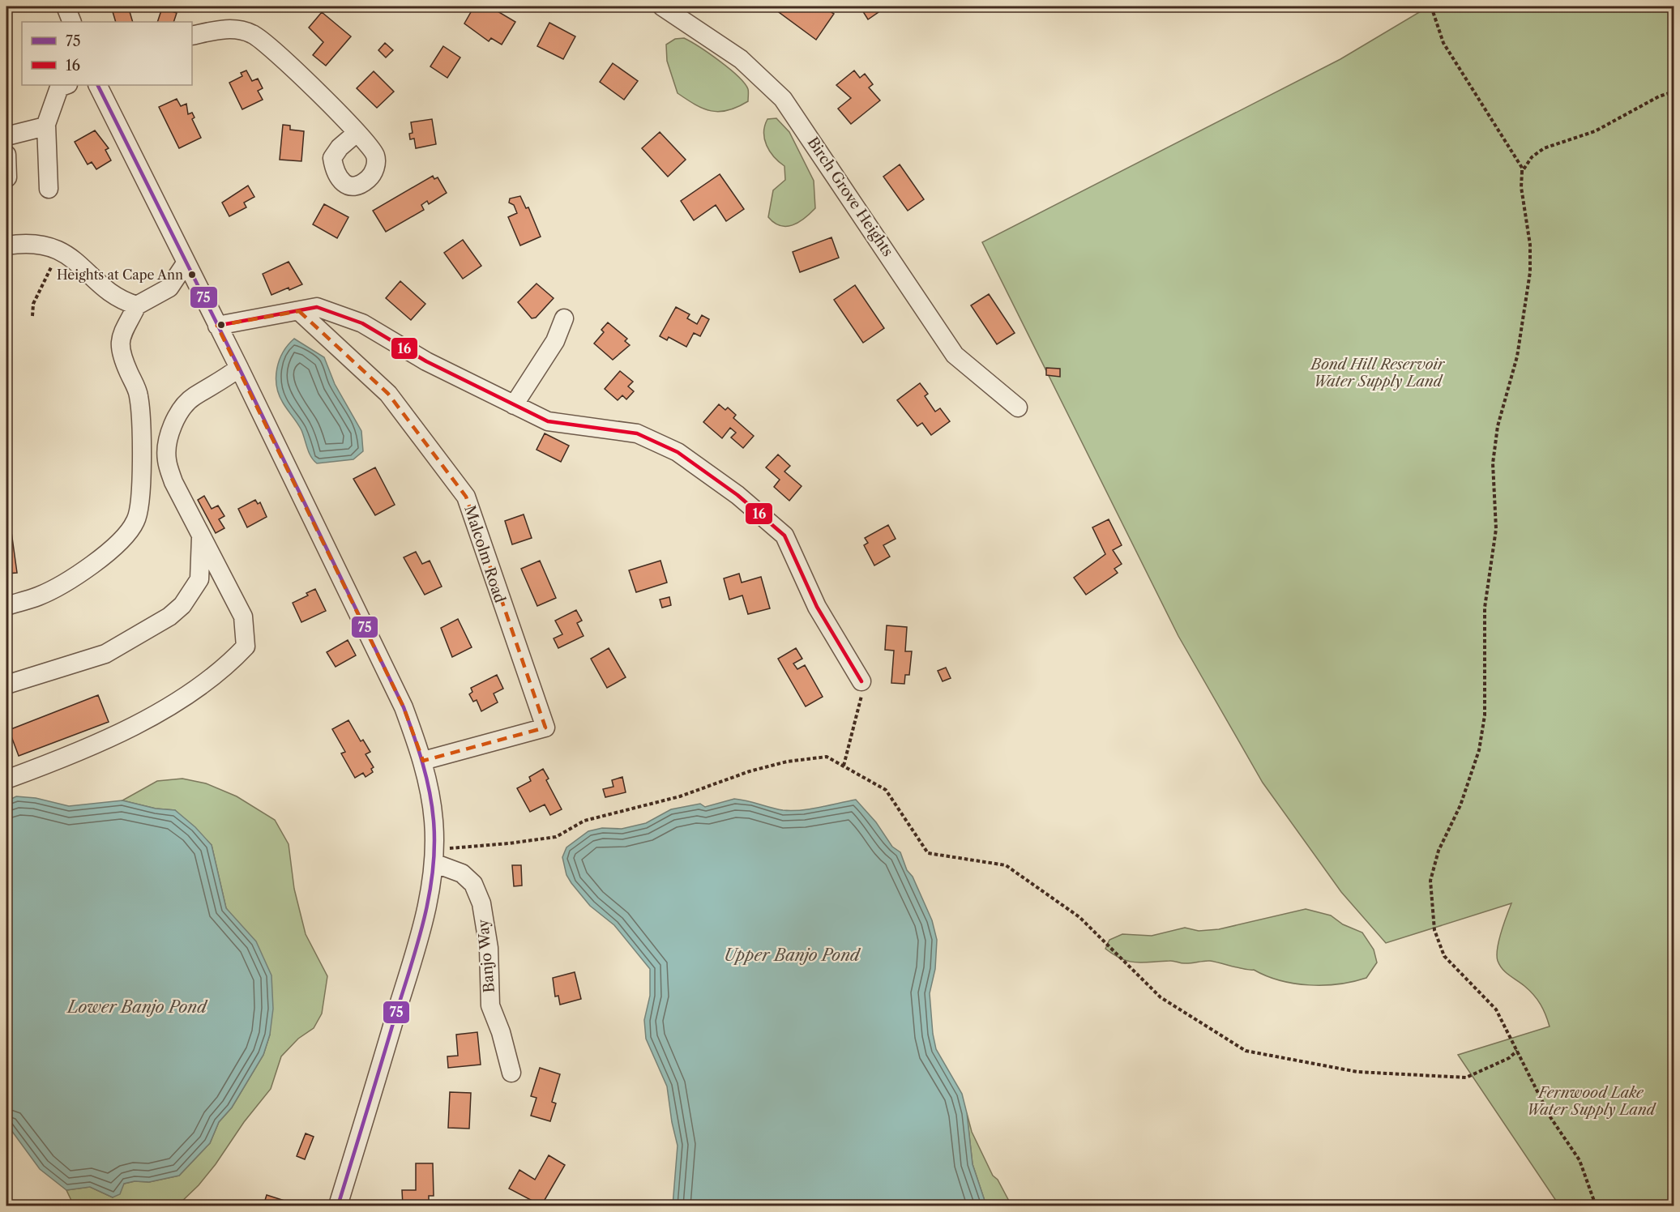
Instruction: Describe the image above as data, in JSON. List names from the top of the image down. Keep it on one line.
{"streets":{"street":["Birch Grove Heights","Malcolm Road","Banjo Way"]},"water":["Upper Banjo Pond","Lower Banjo Pond"],"parks":["Bond Hill Reservoir Water Supply Land","Fernwood Lake Water Supply Land"],"places":["Heights at Cape Ann"],"lines":["transit line 75","transit line 16"],"legend":["75","16"]}
